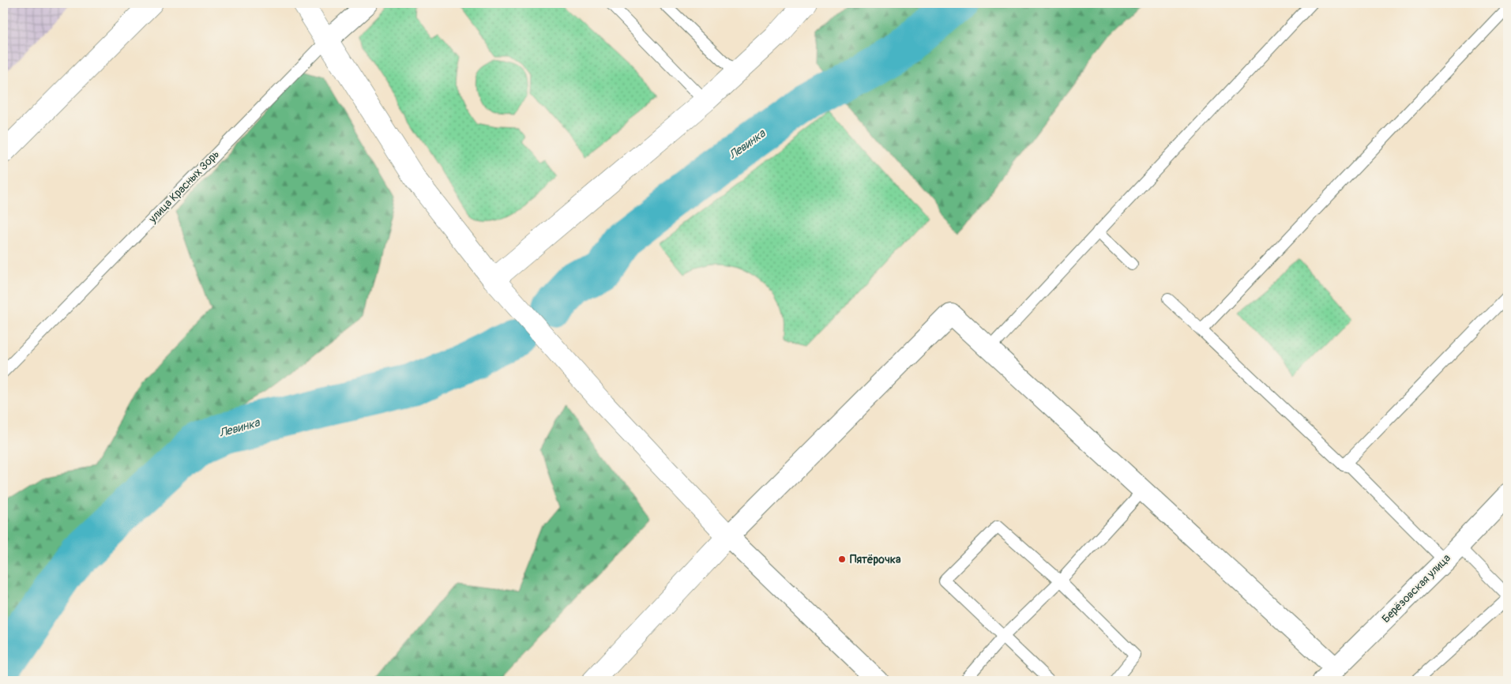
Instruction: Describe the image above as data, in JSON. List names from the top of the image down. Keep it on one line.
{"streets":{"street":["улица Красных Зорь","Берёзовская улица"]},"water":["Левинка"],"places":["Пятёрочка"]}
